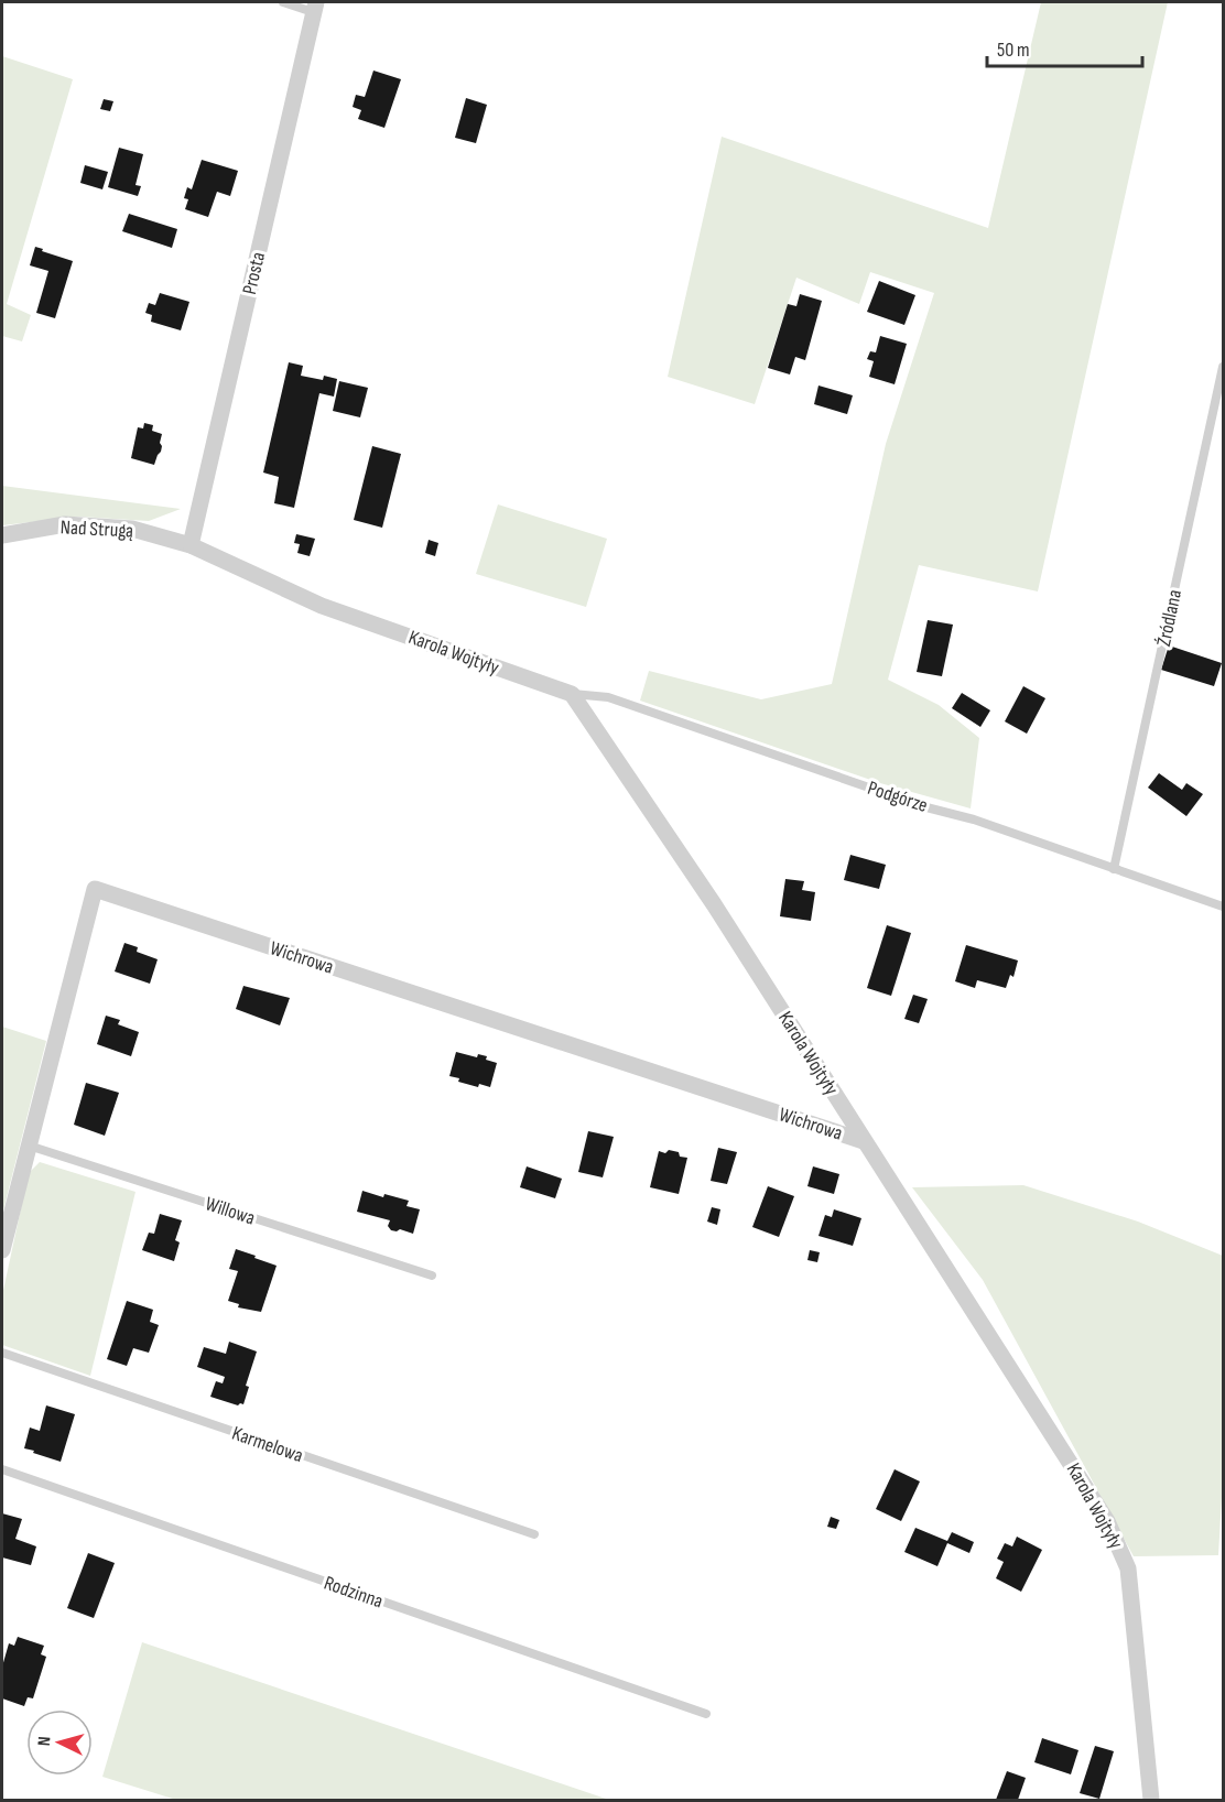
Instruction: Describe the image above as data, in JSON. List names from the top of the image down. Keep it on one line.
{"streets":{"street":["Prosta","Nad Strugą","Karola Wojtyły","Wichrowa"],"lane":["Źródlana","Podgórze","Willowa","Karmelowa","Rodzinna"]},"crossings":[["Prosta","Nad Strugą"],["Prosta","Karola Wojtyły"],["Nad Strugą","Karola Wojtyły"],["Źródlana","Podgórze"],["Karola Wojtyły","Podgórze"],["Karola Wojtyły","Wichrowa"],["Wichrowa","Willowa"]],"scale_bar":"50 m","north":"left"}
